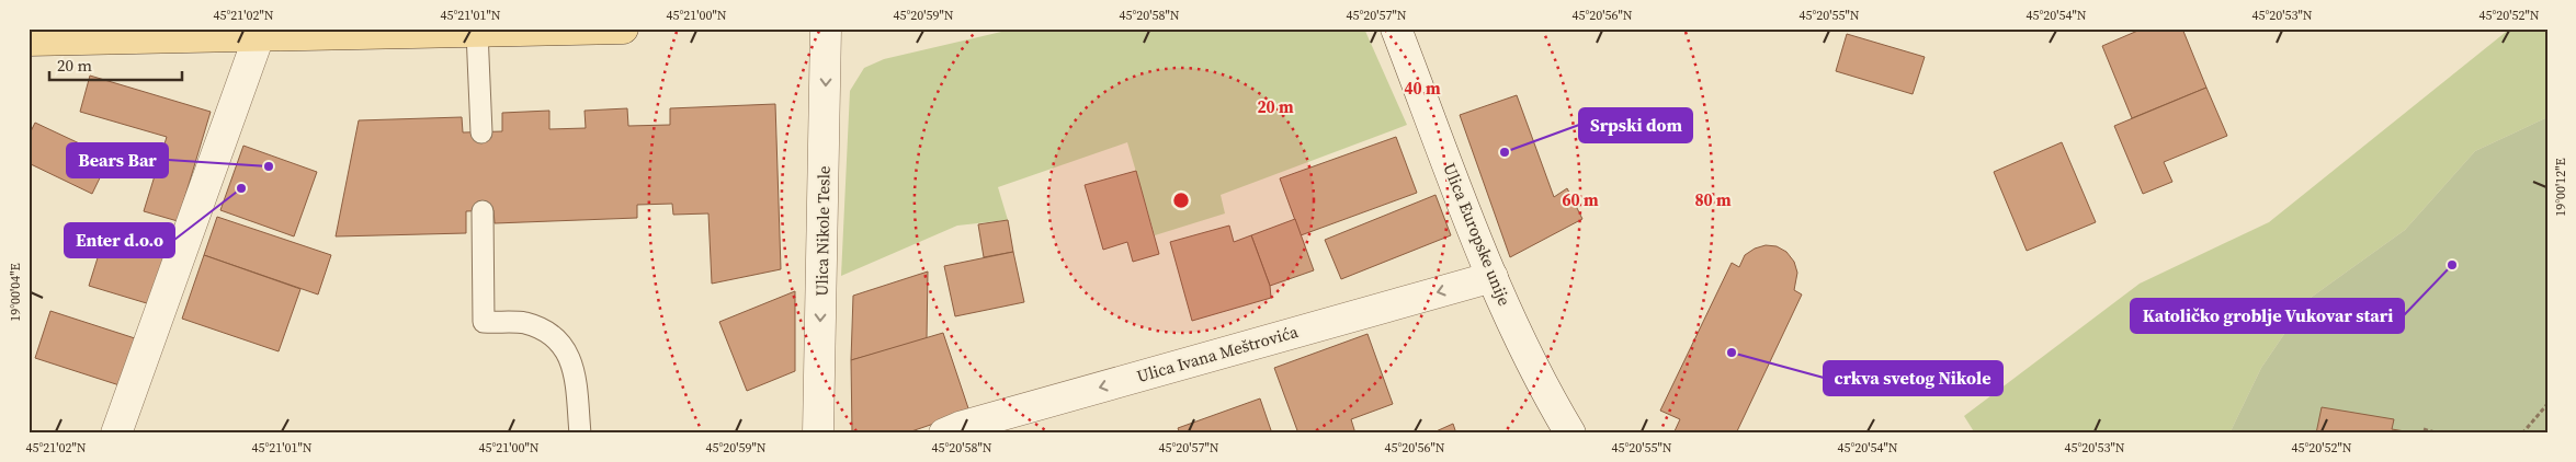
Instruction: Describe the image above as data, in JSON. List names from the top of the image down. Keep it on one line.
{"streets":{"street":["Ulica Nikole Tesle","Ulica Europske unije","Ulica Ivana Meštrovića"]},"crossings":[["Ulica Europske unije","Ulica Ivana Meštrovića"]],"one_way":["Ulica Nikole Tesle","Ulica Ivana Meštrovića"],"places":["Srpski dom","Bears Bar","Enter d.o.o","Katoličko groblje Vukovar stari","crkva svetog Nikole"],"scale_bar":"20 m","coordinates":["45°21'02\"N","45°21'01\"N","45°21'00\"N","45°20'59\"N","45°20'58\"N","45°20'57\"N","45°20'56\"N","45°20'55\"N","45°20'54\"N","45°20'53\"N","45°20'52\"N","19°00'12\"E","19°00'04\"E"],"rings":["40 m","20 m","60 m","80 m"]}
